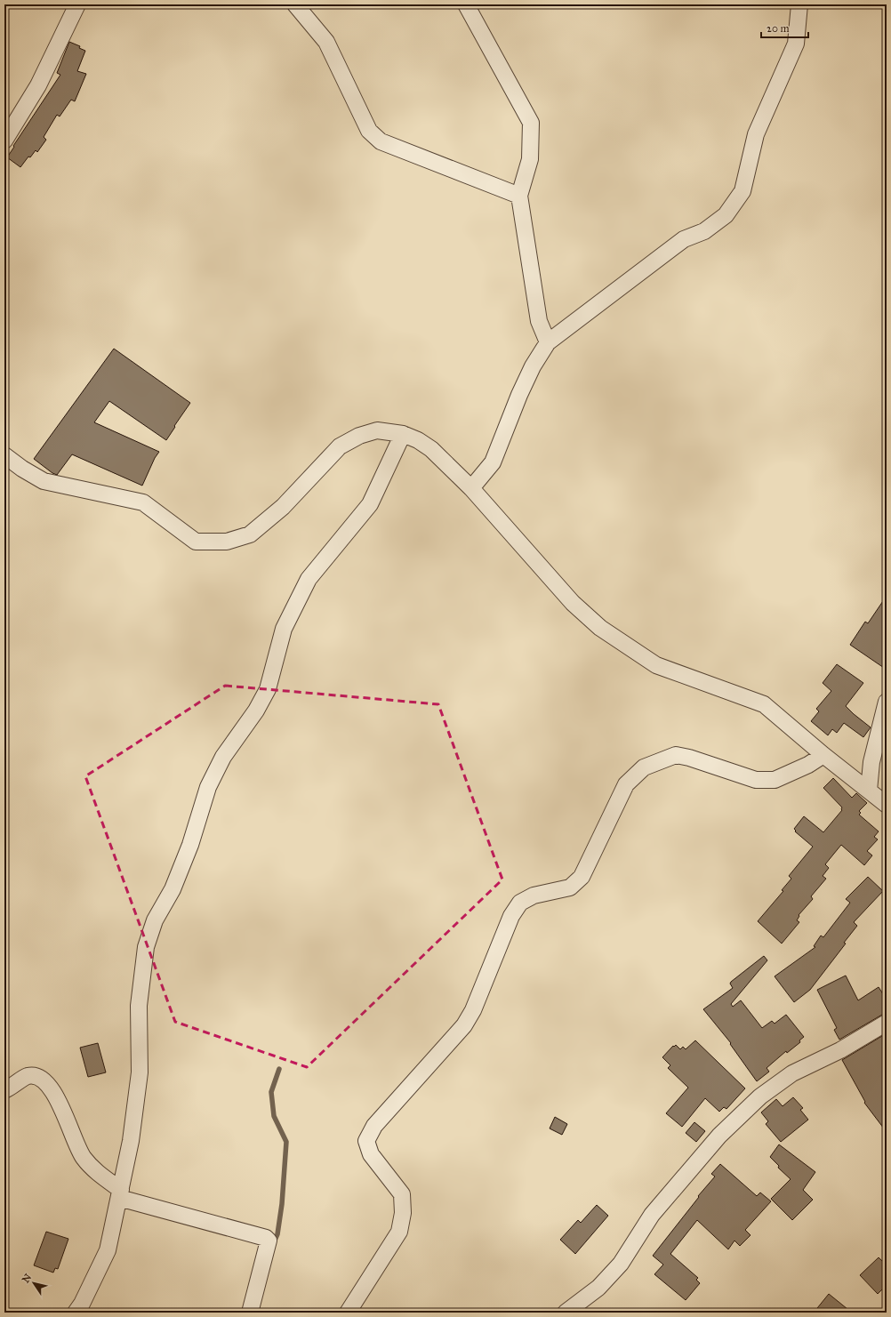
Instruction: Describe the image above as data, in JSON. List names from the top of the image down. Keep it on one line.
{"scale_bar":"20 m","north":"top left"}
